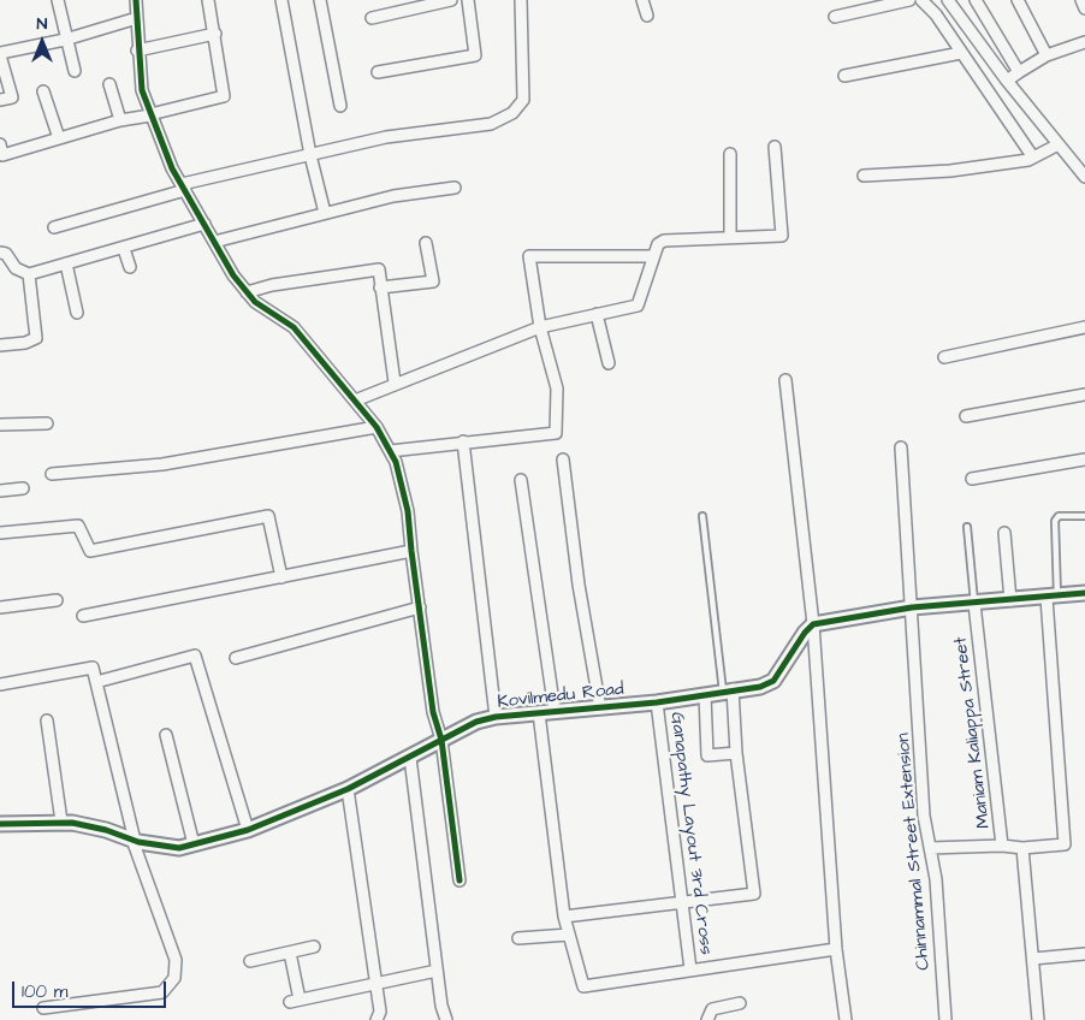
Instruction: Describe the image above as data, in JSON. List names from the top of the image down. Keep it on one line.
{"streets":{"street":["Kovilmedu Road","Maniam Kaliappa Street","Ganapathy Layout 3rd Cross","Chinnammal Street Extension"]},"crossings":[["Kovilmedu Road","Ganapathy Layout 3rd Cross"]],"scale_bar":"100 m","north":"top"}
